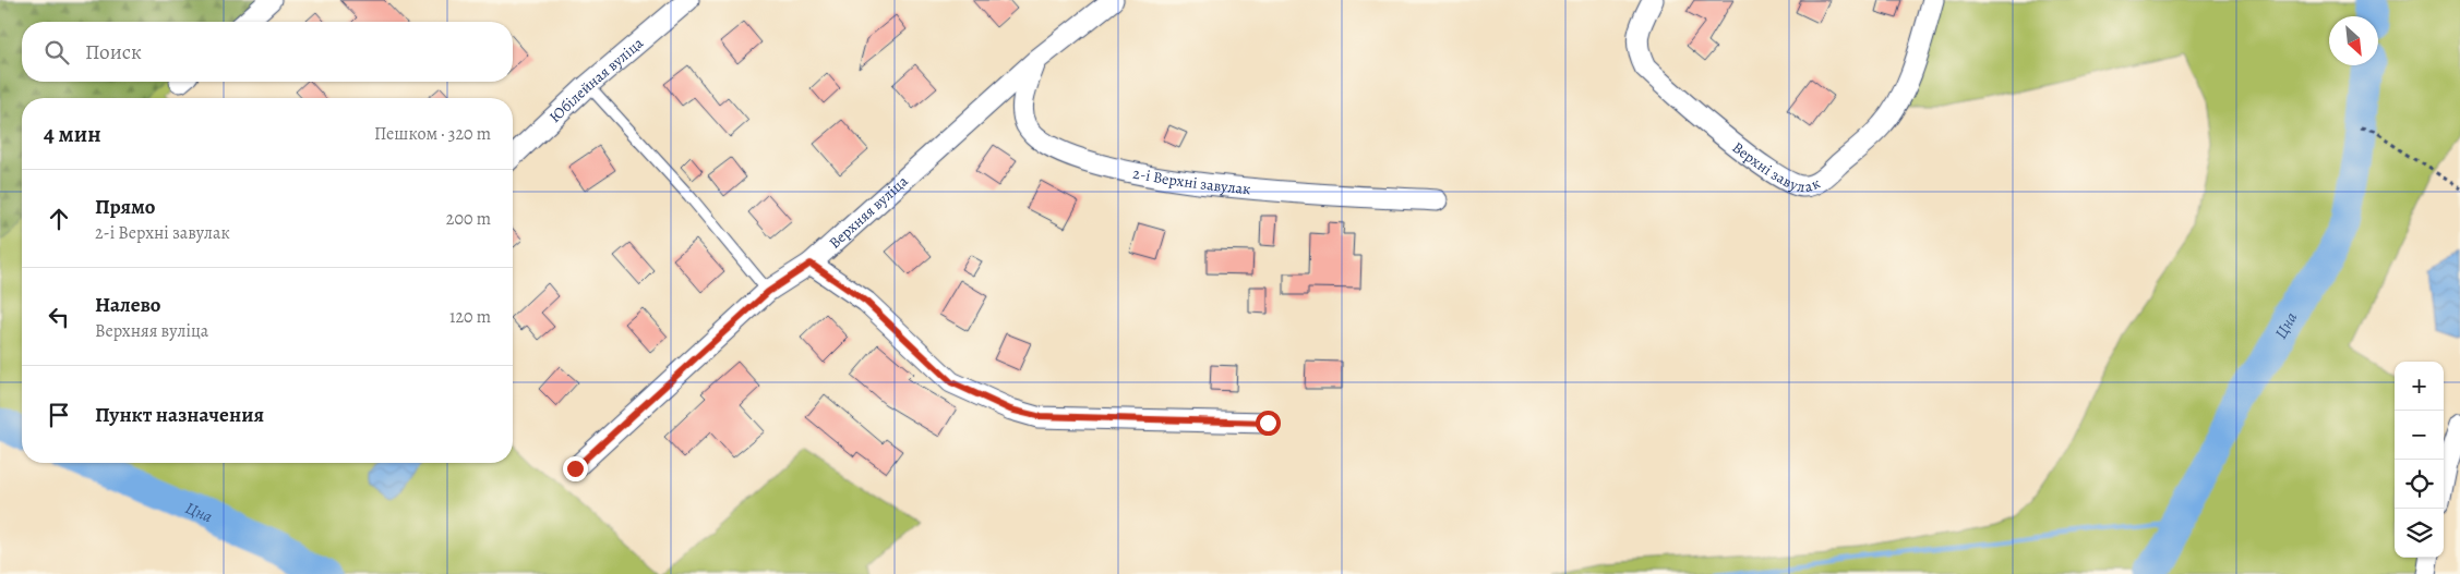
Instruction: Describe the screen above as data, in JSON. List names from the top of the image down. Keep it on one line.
{"streets":{"street":["Юбілейная вуліца","Верхні завулак","2-і Верхні завулак","Верхняя вуліца"]},"crossings":[["2-і Верхні завулак","Верхняя вуліца"]],"water":["Цна"],"north":"bottom right","page":{"search":"Поиск","heading":["4 мин","Пешком · 320 m"],"list":[["Прямо","2-і Верхні завулак","200 m"],["Налево","Верхняя вуліца","120 m"],"Пункт назначения"],"map_buttons":["+","−"]}}
